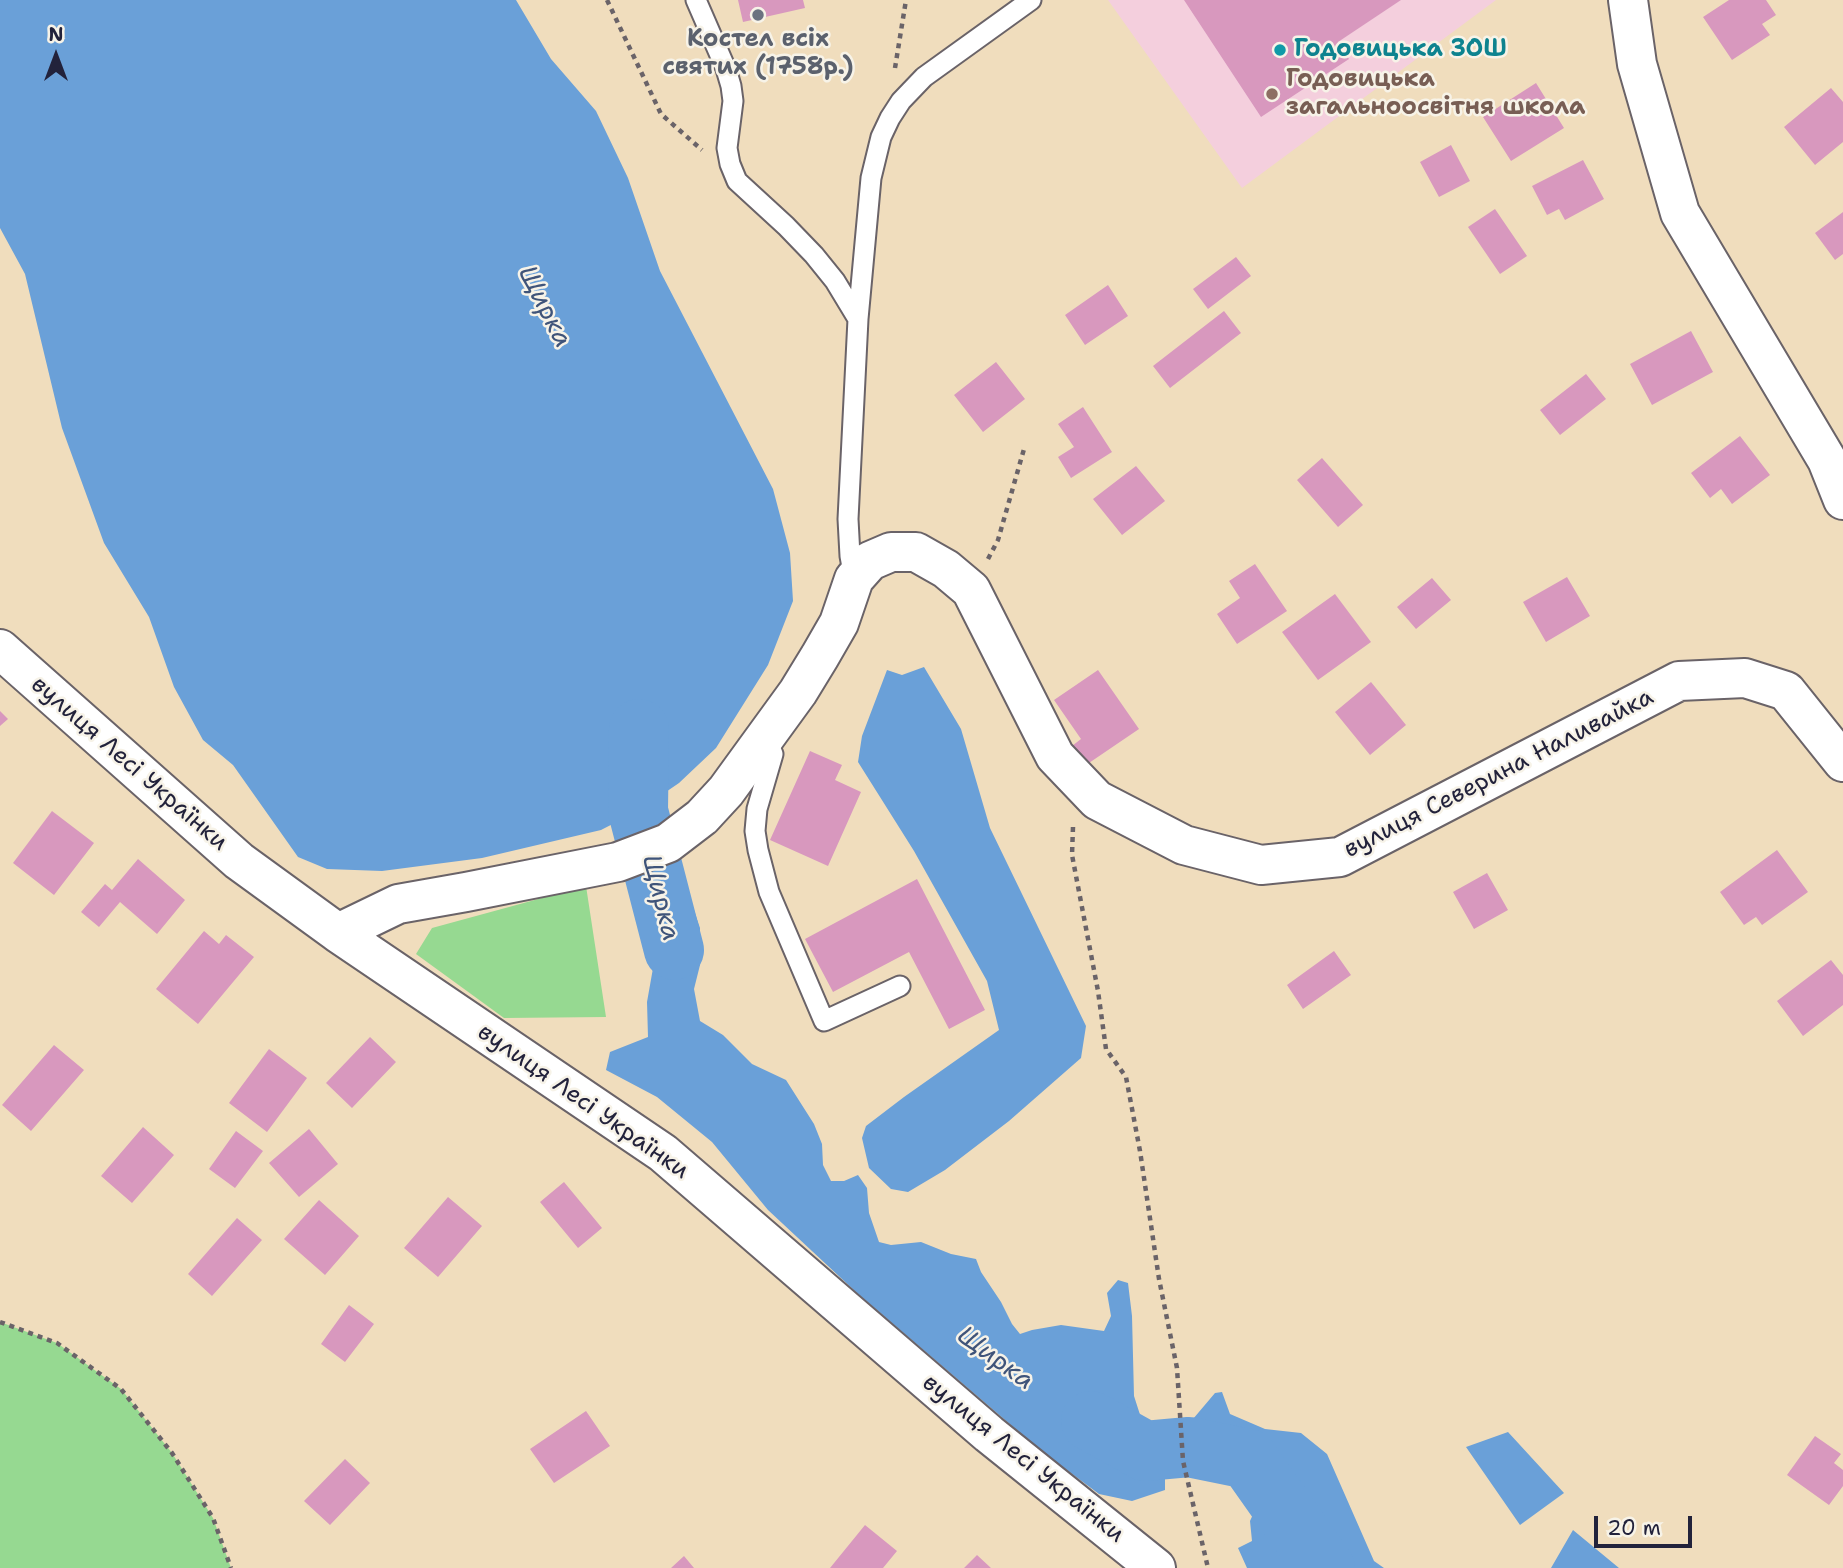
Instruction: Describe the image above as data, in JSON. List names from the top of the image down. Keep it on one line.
{"streets":{"street":["вулиця Лесі Українки","вулиця Северина Наливайка"]},"water":["Щирка"],"places":["Костел всіх святих (1758р.)","Годовицька ЗОШ","Годовицька загальноосвітня школа"],"scale_bar":"20 m","north":"top"}
